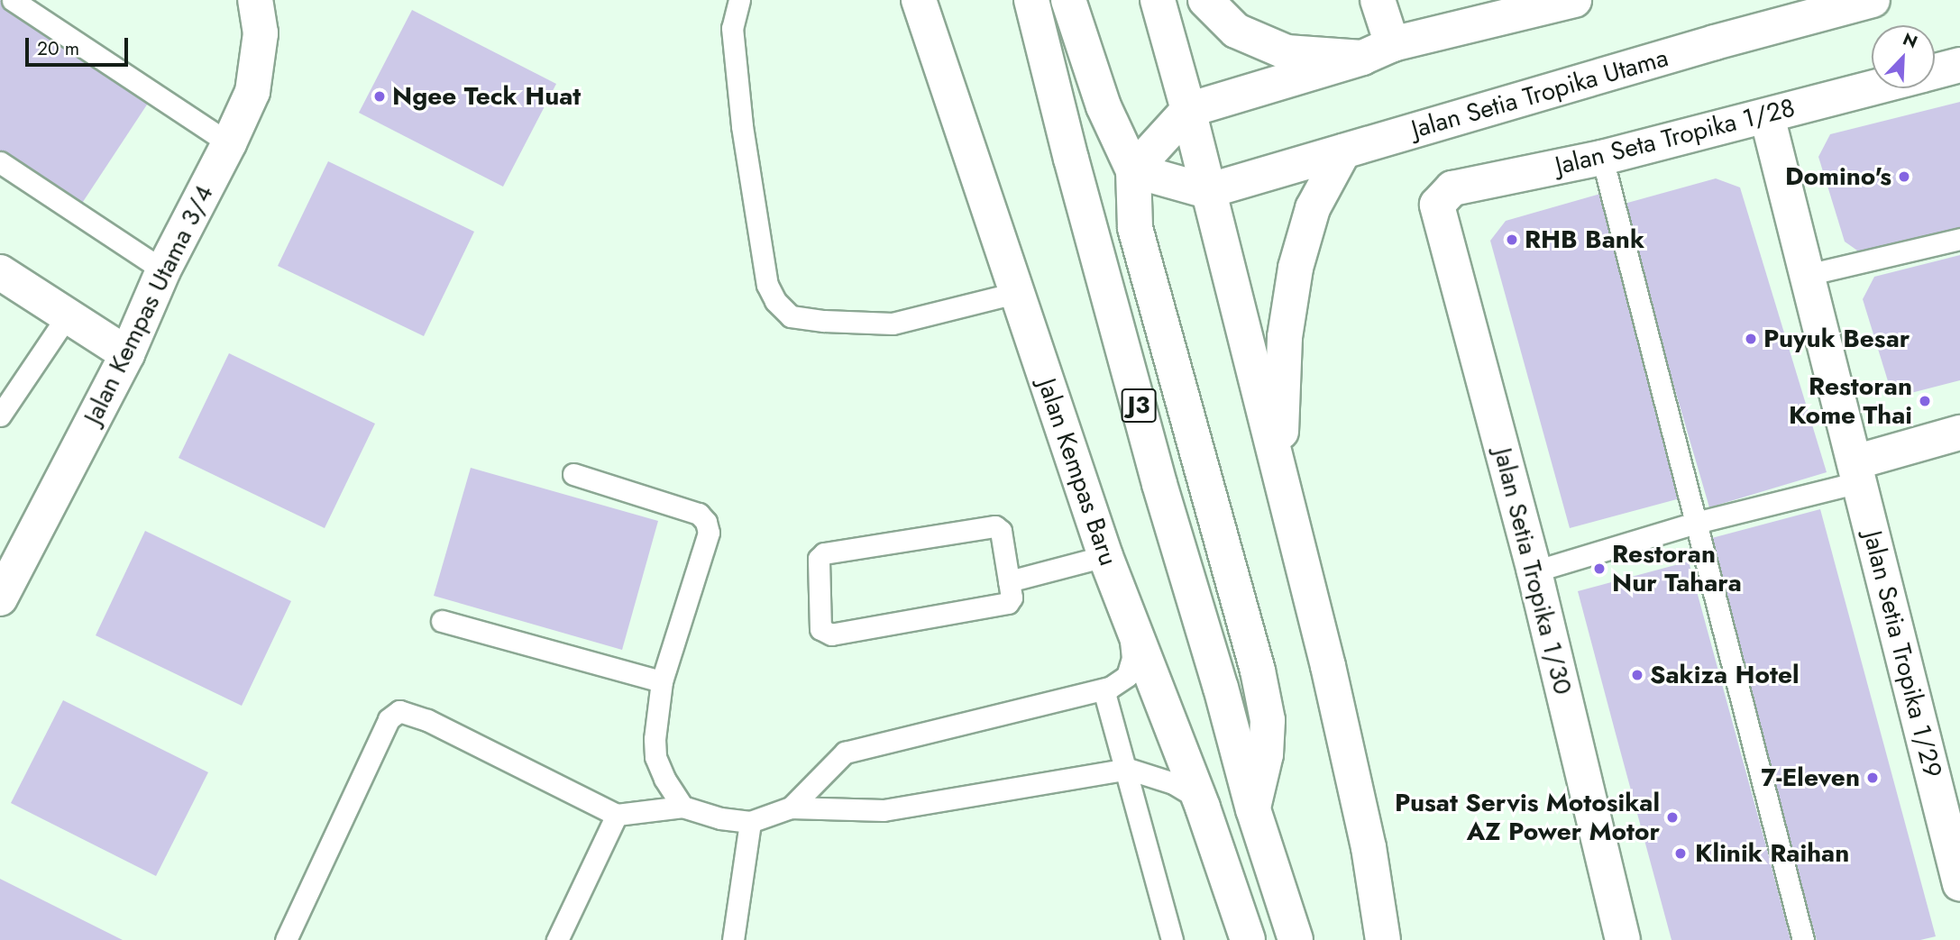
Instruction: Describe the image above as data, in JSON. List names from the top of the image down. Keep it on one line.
{"streets":{"main road":["Jalan Setia Tropika Utama","Jalan Seta Tropika 1/28","Jalan Kempas Utama 3/4","J3","Jalan Kempas Baru","Jalan Setia Tropika 1/30","Jalan Setia Tropika 1/29"]},"crossings":[["Jalan Seta Tropika 1/28","Jalan Setia Tropika 1/30"],["Jalan Seta Tropika 1/28","Jalan Setia Tropika 1/29"]],"places":["Ngee Teck Huat","Domino's","RHB Bank","Puyuk Besar","Restoran Kome Thai","Restoran Nur Tahara","Sakiza Hotel","7-Eleven","Pusat Servis Motosikal AZ Power Motor","Klinik Raihan"],"scale_bar":"20 m","north":"top right"}
